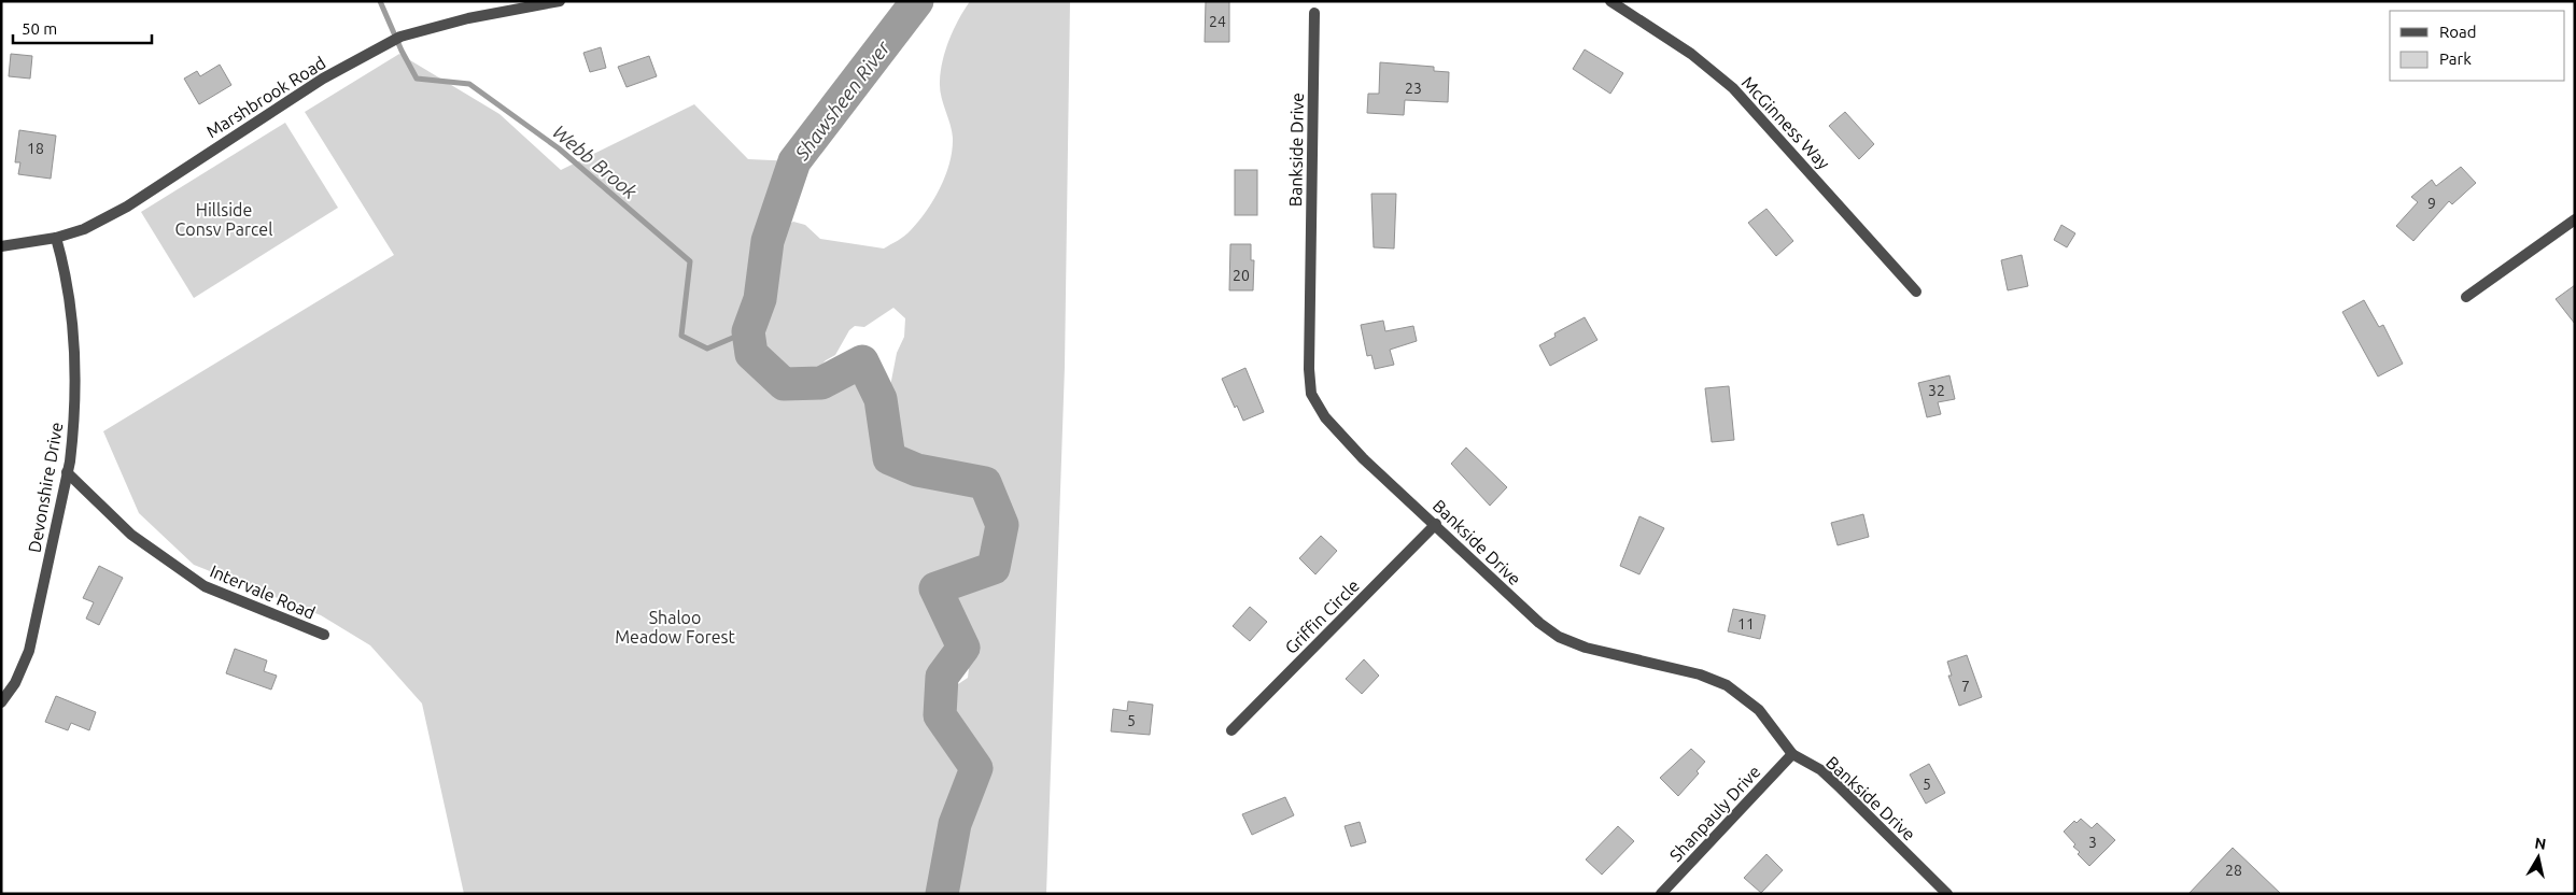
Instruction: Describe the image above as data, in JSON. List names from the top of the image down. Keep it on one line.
{"streets":{"street":["Marshbrook Road","McGinness Way","Bankside Drive","Devonshire Drive","Intervale Road","Griffin Circle","Shanpauly Drive"]},"crossings":[["Marshbrook Road","Devonshire Drive"],["Bankside Drive","Griffin Circle"],["Bankside Drive","Shanpauly Drive"],["Devonshire Drive","Intervale Road"]],"water":["Shawsheen River","Webb Brook"],"parks":["Hillside Consv Parcel","Shaloo Meadow Forest"],"house_numbers":["24","23","18","9","20","32","11","7","5","5","3","28"],"legend":["Road","Park"],"scale_bar":"50 m","north":"top"}
